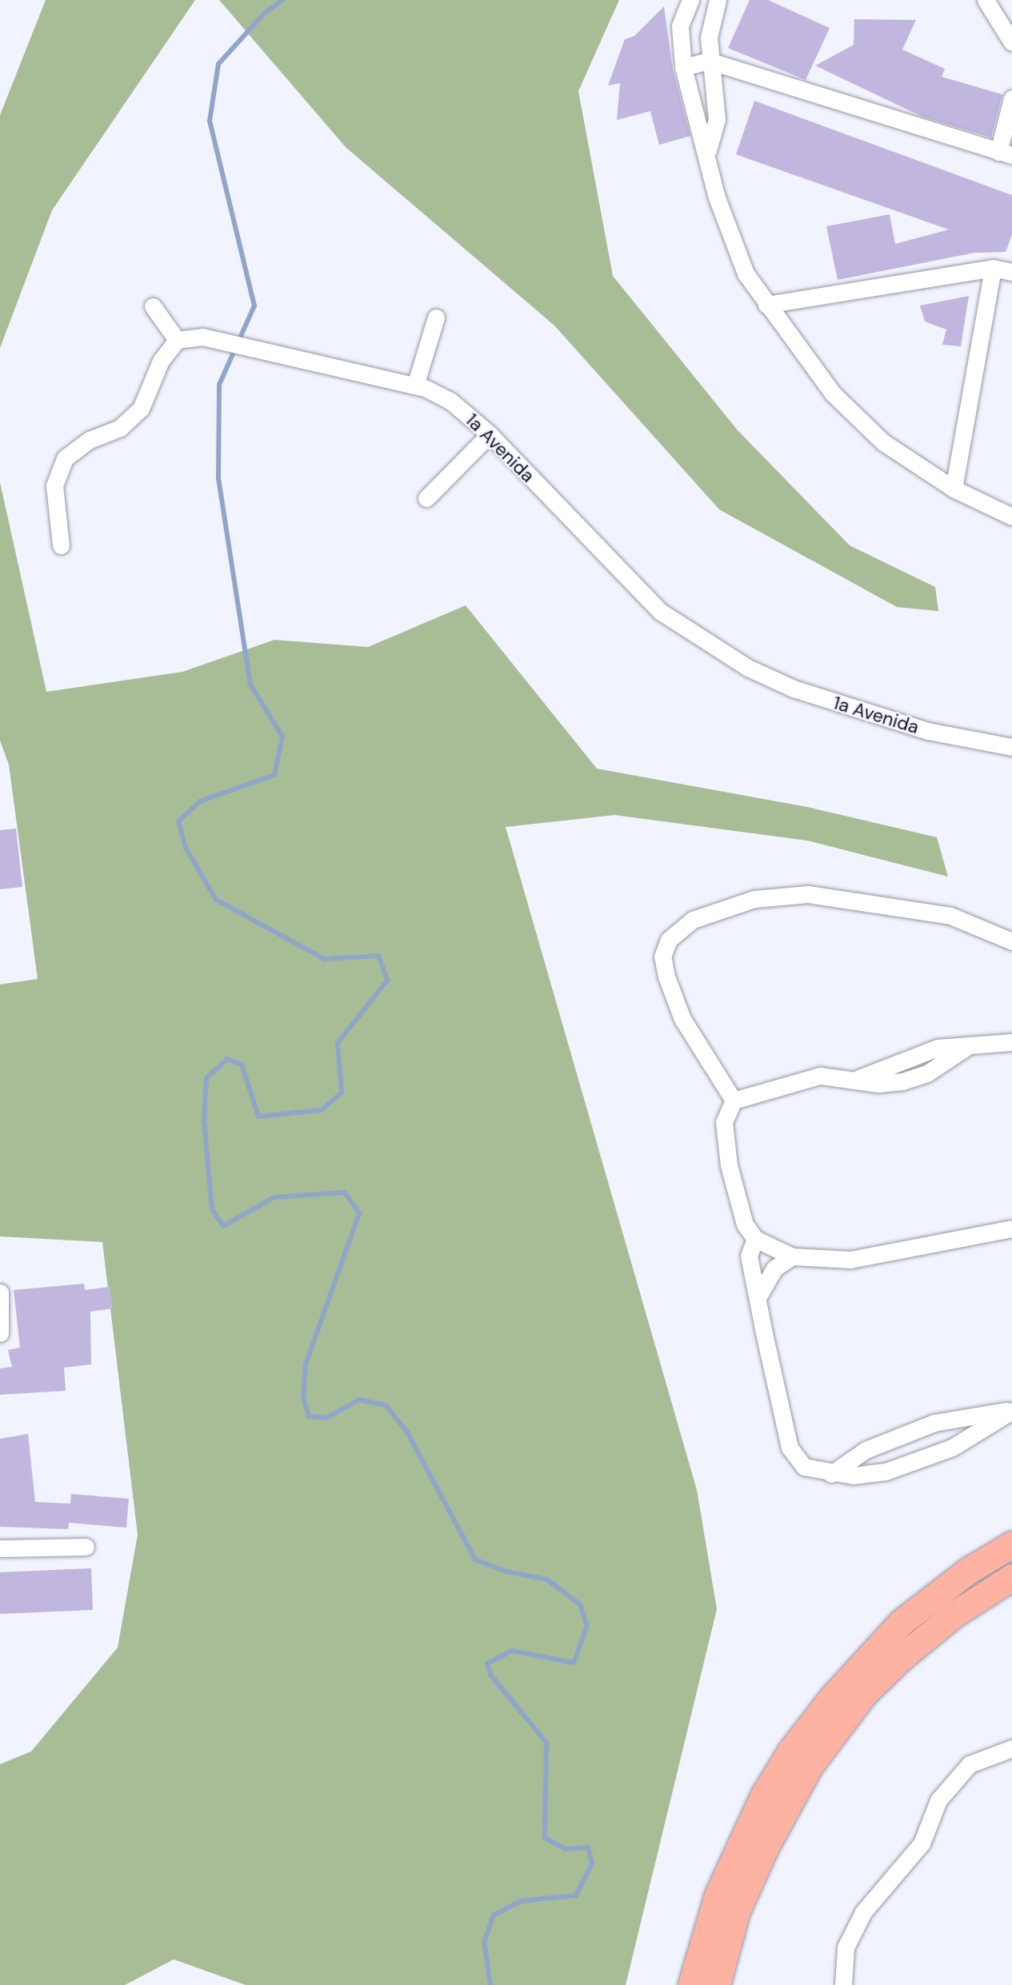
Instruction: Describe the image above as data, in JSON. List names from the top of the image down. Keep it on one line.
{"streets":{"street":["1a Avenida"]}}
